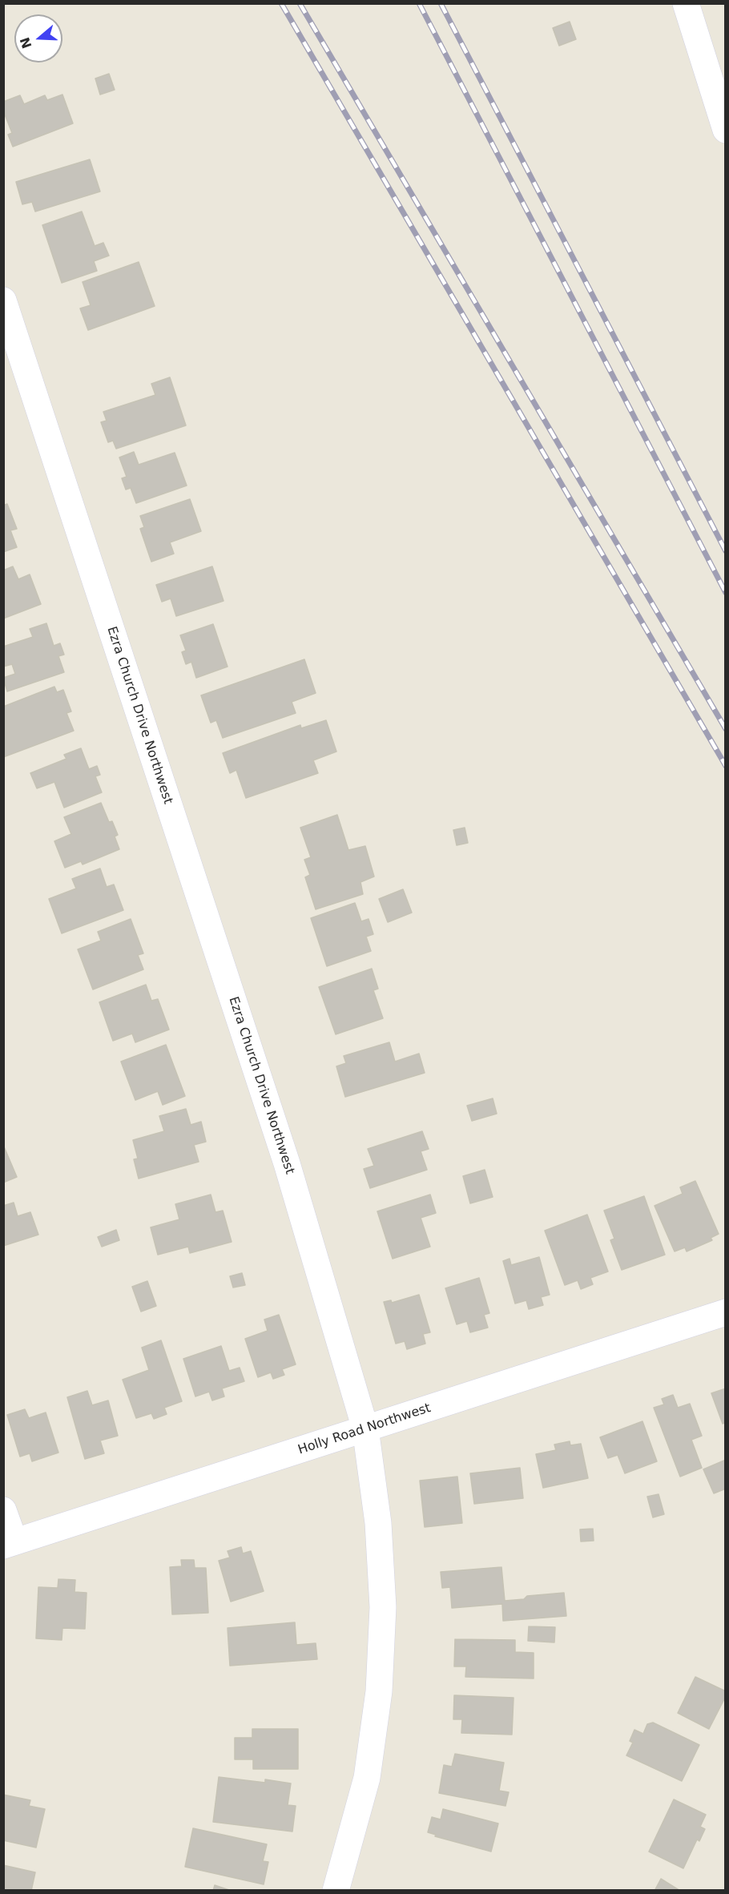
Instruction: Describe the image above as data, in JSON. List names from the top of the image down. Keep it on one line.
{"streets":{"street":["Ezra Church Drive Northwest","Holly Road Northwest"]},"crossings":[["Ezra Church Drive Northwest","Holly Road Northwest"]],"north":"left"}
